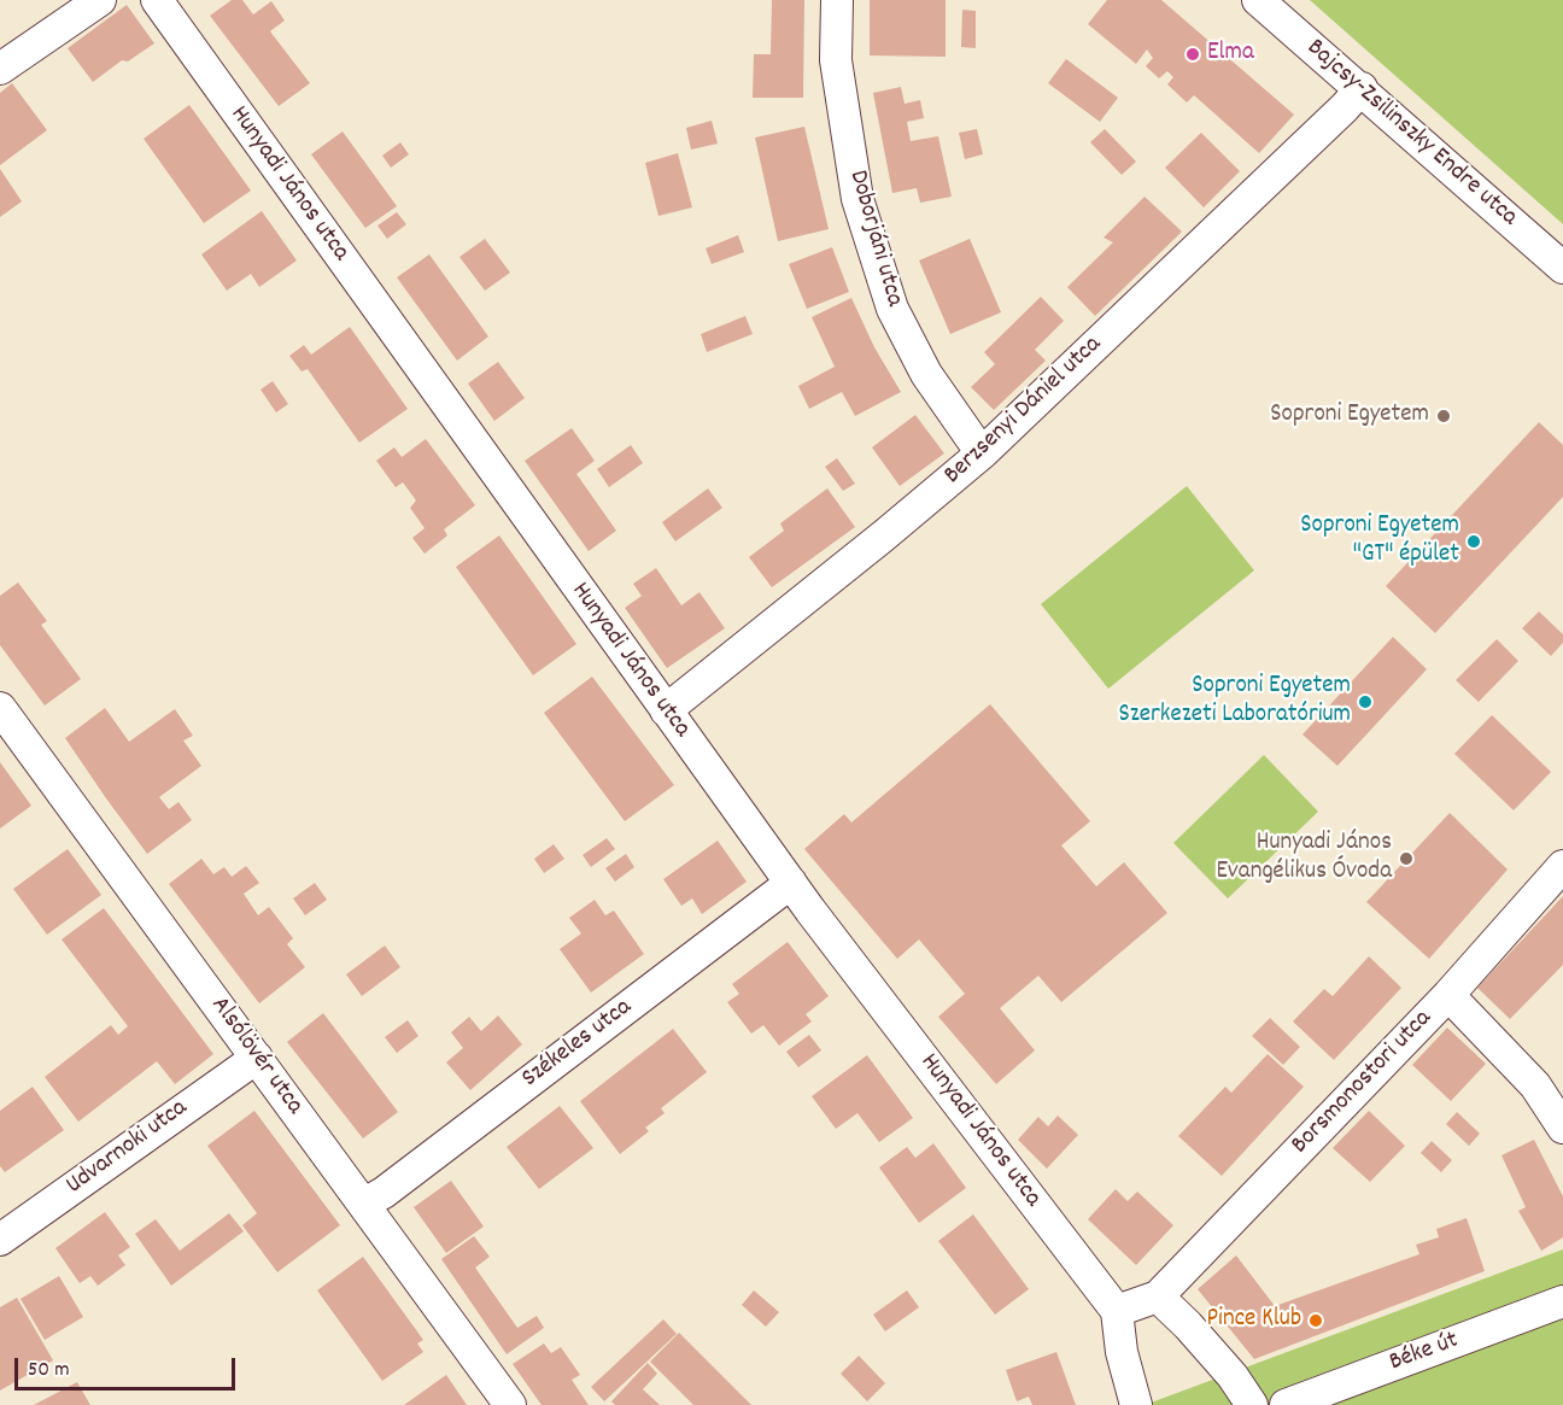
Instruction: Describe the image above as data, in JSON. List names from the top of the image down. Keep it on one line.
{"streets":{"street":["Bajcsy-Zsilinszky Endre utca","Hunyadi János utca","Doborjáni utca","Berzsenyi Dániel utca","Székeles utca","Alsólövér utca","Borsmonostori utca","Udvarnoki utca","Béke út"]},"crossings":[["Bajcsy-Zsilinszky Endre utca","Berzsenyi Dániel utca"],["Hunyadi János utca","Berzsenyi Dániel utca"],["Hunyadi János utca","Székeles utca"],["Doborjáni utca","Berzsenyi Dániel utca"],["Székeles utca","Alsólövér utca"],["Alsólövér utca","Udvarnoki utca"]],"places":["Elma","Soproni Egyetem","Soproni Egyetem \"GT\" épület","Soproni Egyetem Szerkezeti Laboratórium","Hunyadi János Evangélikus Óvoda","Pince Klub"],"scale_bar":"50 m"}
